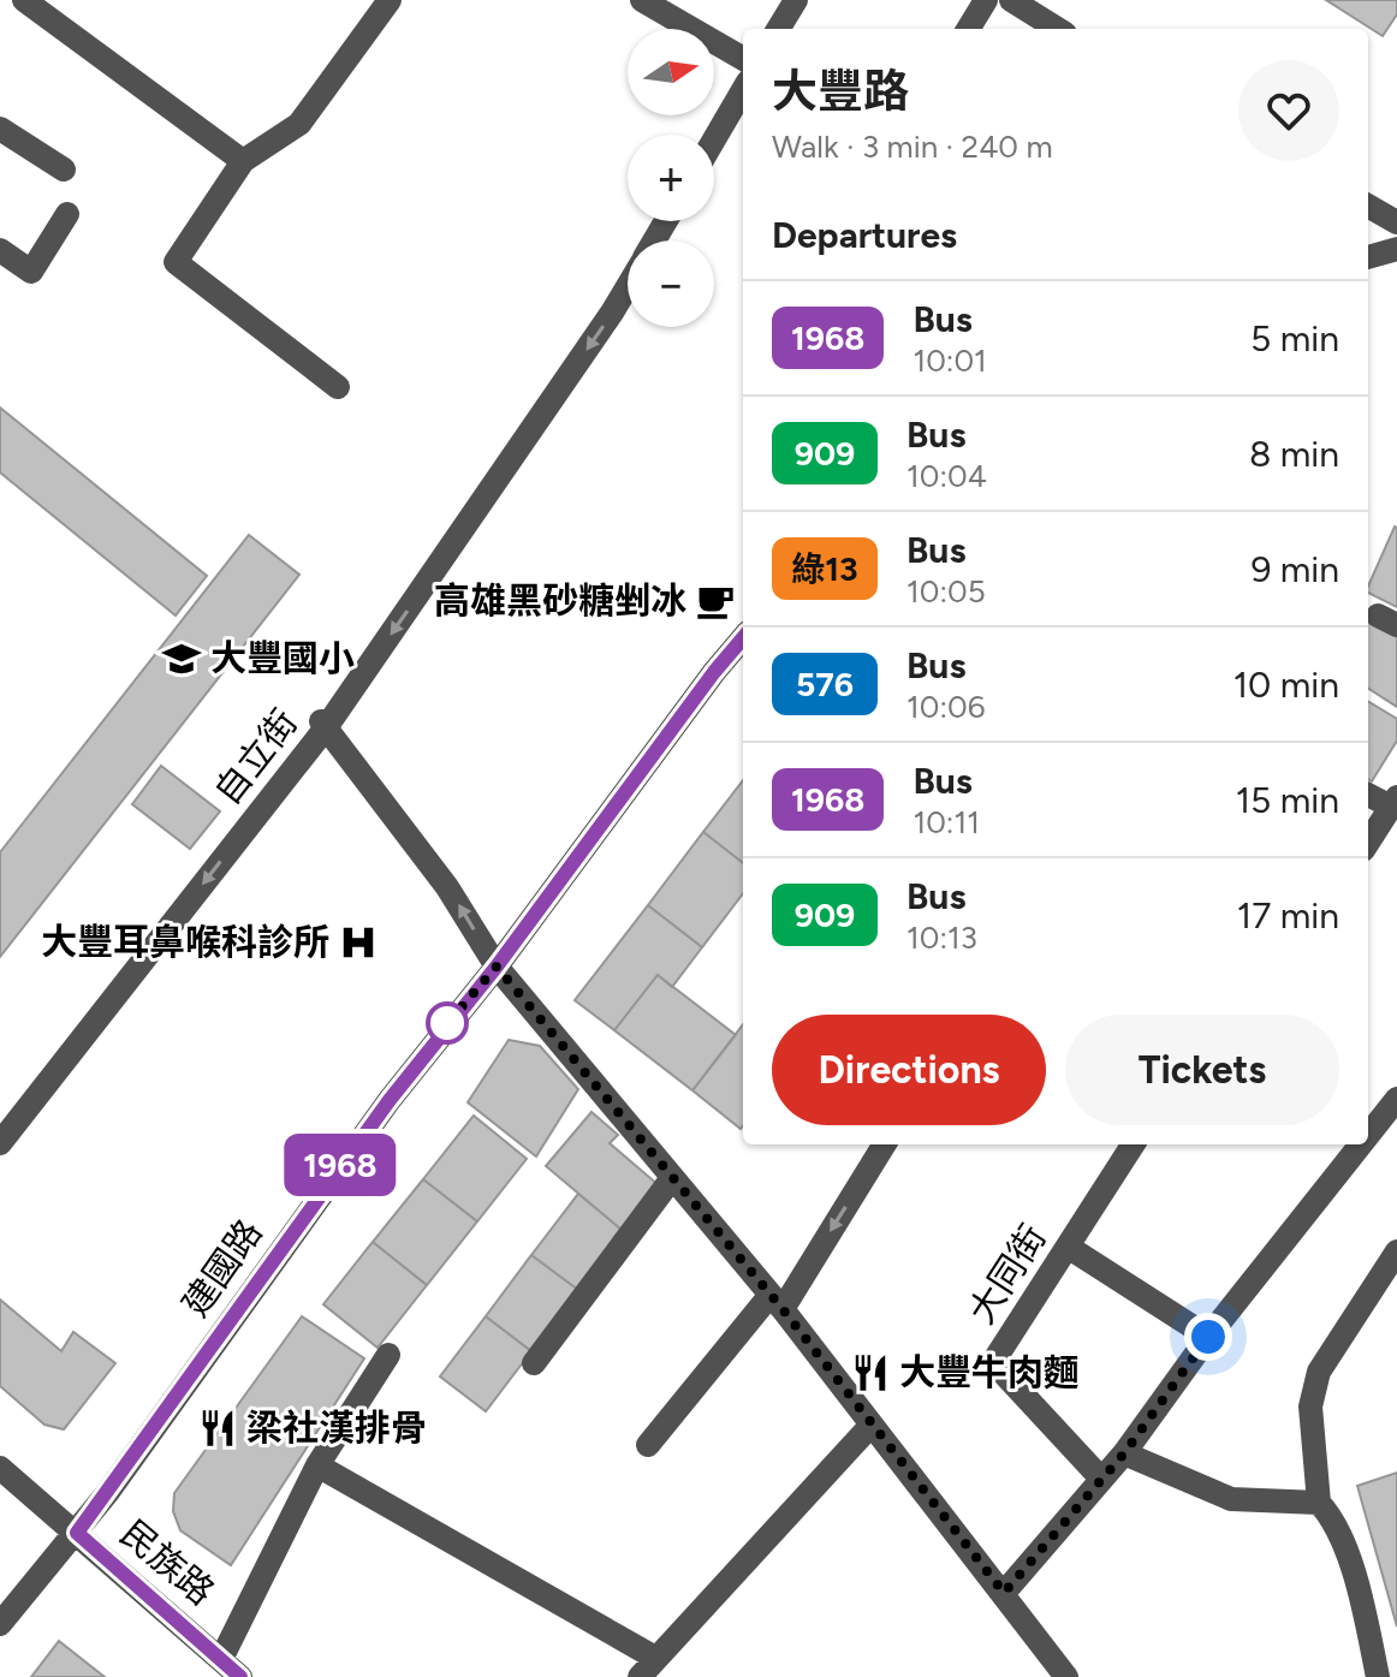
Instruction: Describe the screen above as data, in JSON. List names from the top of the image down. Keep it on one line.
{"streets":{"street":["自立街","建國路","大同街","民族路"]},"crossings":[["建國路","民族路"]],"one_way":["自立街"],"places":{"cafe":["高雄黑砂糖剉冰"],"school or university":["大豐國小"],"hospital":["大豐耳鼻喉科診所"],"restaurant":["大豐牛肉麵","梁社漢排骨"]},"lines":["bus line 1968"],"north":"right","page":{"on_map":"1968","map_buttons":["+","−"],"heading":[["大豐路","Walk · 3 min · 240 m"],"Departures"],"list":[{"mark":"1968","name":"Bus","note":"10:01","value":"5 min"},{"mark":"909","name":"Bus","note":"10:04","value":"8 min"},{"mark":"綠13","name":"Bus","note":"10:05","value":"9 min"},{"mark":"576","name":"Bus","note":"10:06","value":"10 min"},{"mark":"1968","name":"Bus","note":"10:11","value":"15 min"},{"mark":"909","name":"Bus","note":"10:13","value":"17 min"}],"buttons":["Directions","Tickets"]}}
